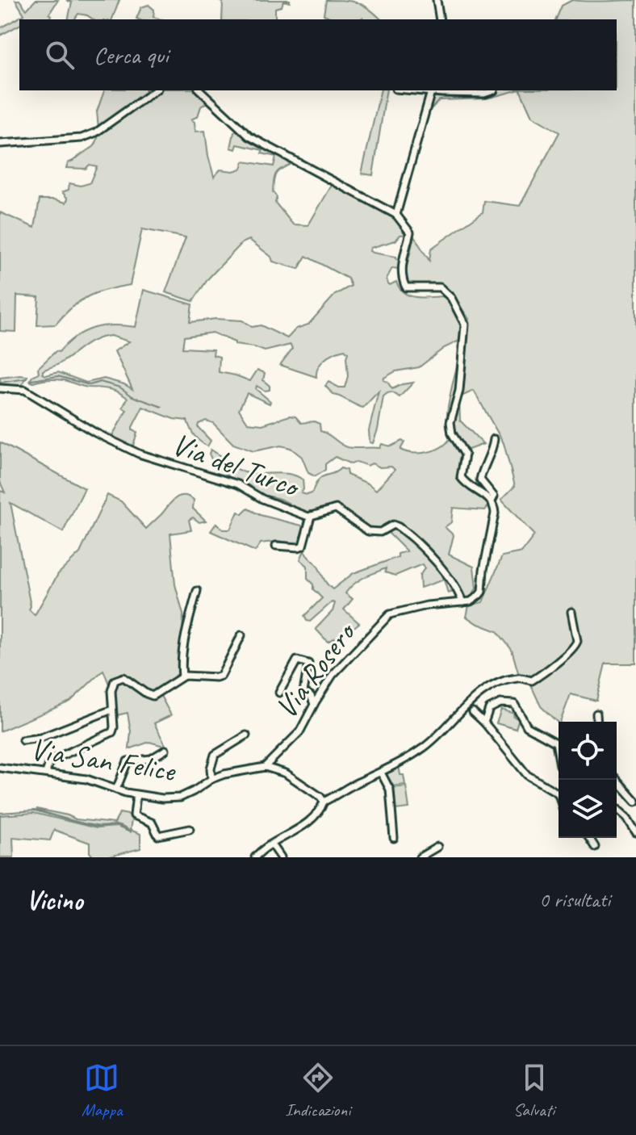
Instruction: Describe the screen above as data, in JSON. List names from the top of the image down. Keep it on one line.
{"streets":{"street":["Via del Turco","Via Rosero","Via San Felice"]},"crossings":[["Via del Turco","Via Rosero"],["Via Rosero","Via San Felice"]],"page":{"search":"Cerca qui","heading":["Vicino","0 risultati"],"nav":["Mappa","Indicazioni","Salvati"]}}
